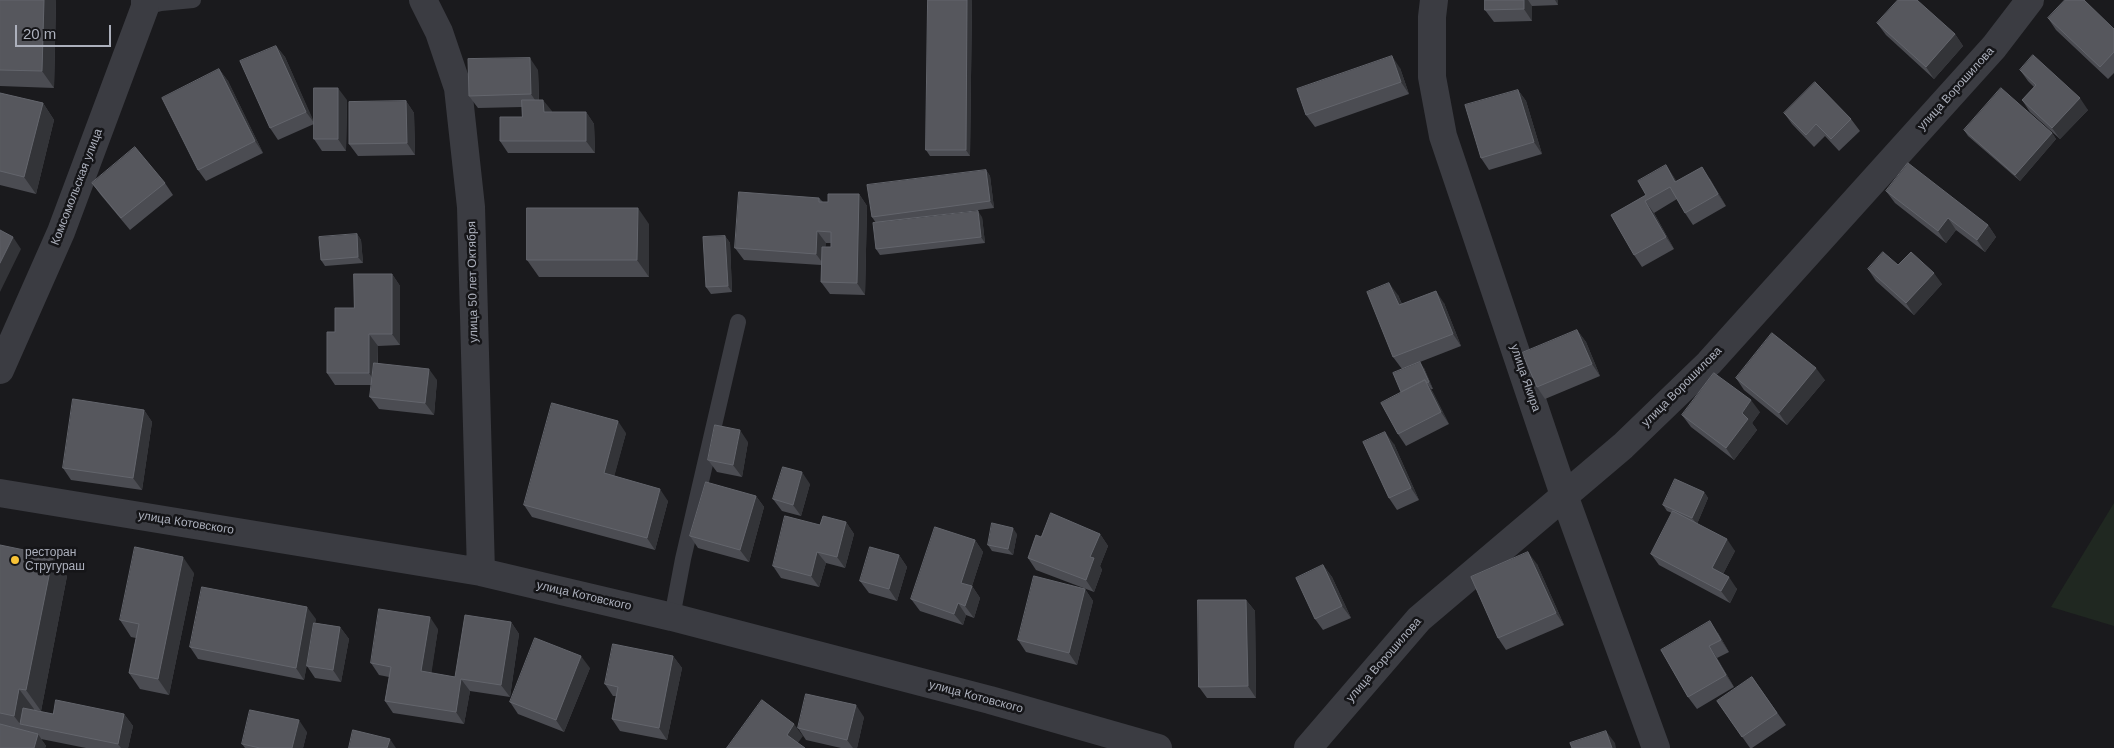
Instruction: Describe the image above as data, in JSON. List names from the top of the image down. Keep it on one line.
{"streets":{"street":["улица Ворошилова","Комсомольская улица","улица 50 лет Октября","улица Якира","улица Котовского"]},"crossings":[["улица Ворошилова","улица Якира"],["улица 50 лет Октября","улица Котовского"]],"places":["ресторан Стругураш"],"scale_bar":"20 m"}
